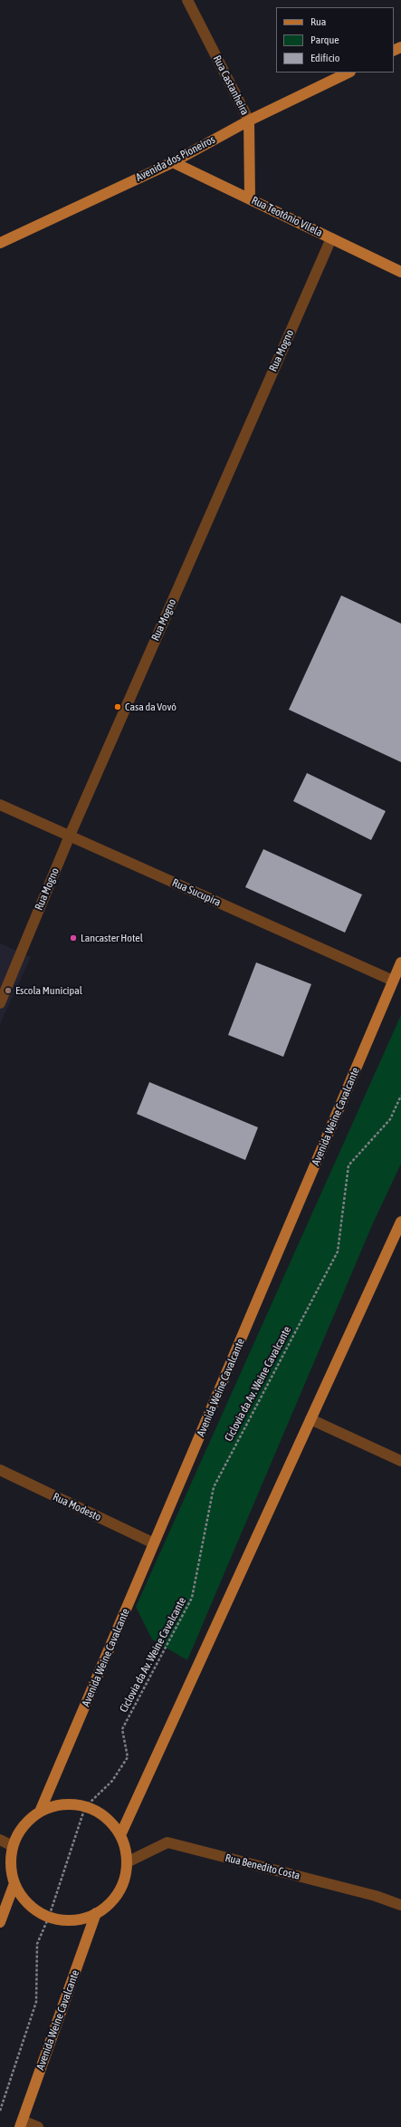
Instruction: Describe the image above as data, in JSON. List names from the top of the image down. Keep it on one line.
{"streets":{"main road":["Rua Castanheira","Avenida dos Pioneiros","Rua Teotônio Vilela","Avenida Weine Cavalcante"],"street":["Rua Mogno","Rua Sucupira","Rua Modesto","Rua Benedito Costa"],"path":["Ciclovia da Av. Weine Cavalcante"]},"crossings":[["Rua Castanheira","Avenida dos Pioneiros"],["Rua Castanheira","Rua Teotônio Vilela"],["Avenida dos Pioneiros","Rua Teotônio Vilela"],["Rua Teotônio Vilela","Rua Mogno"],["Rua Mogno","Rua Sucupira"],["Rua Sucupira","Avenida Weine Cavalcante"],["Avenida Weine Cavalcante","Rua Modesto"]],"places":["Casa da Vovó","Lancaster Hotel","Escola Municipal"],"legend":["Rua","Parque","Edifício"]}
